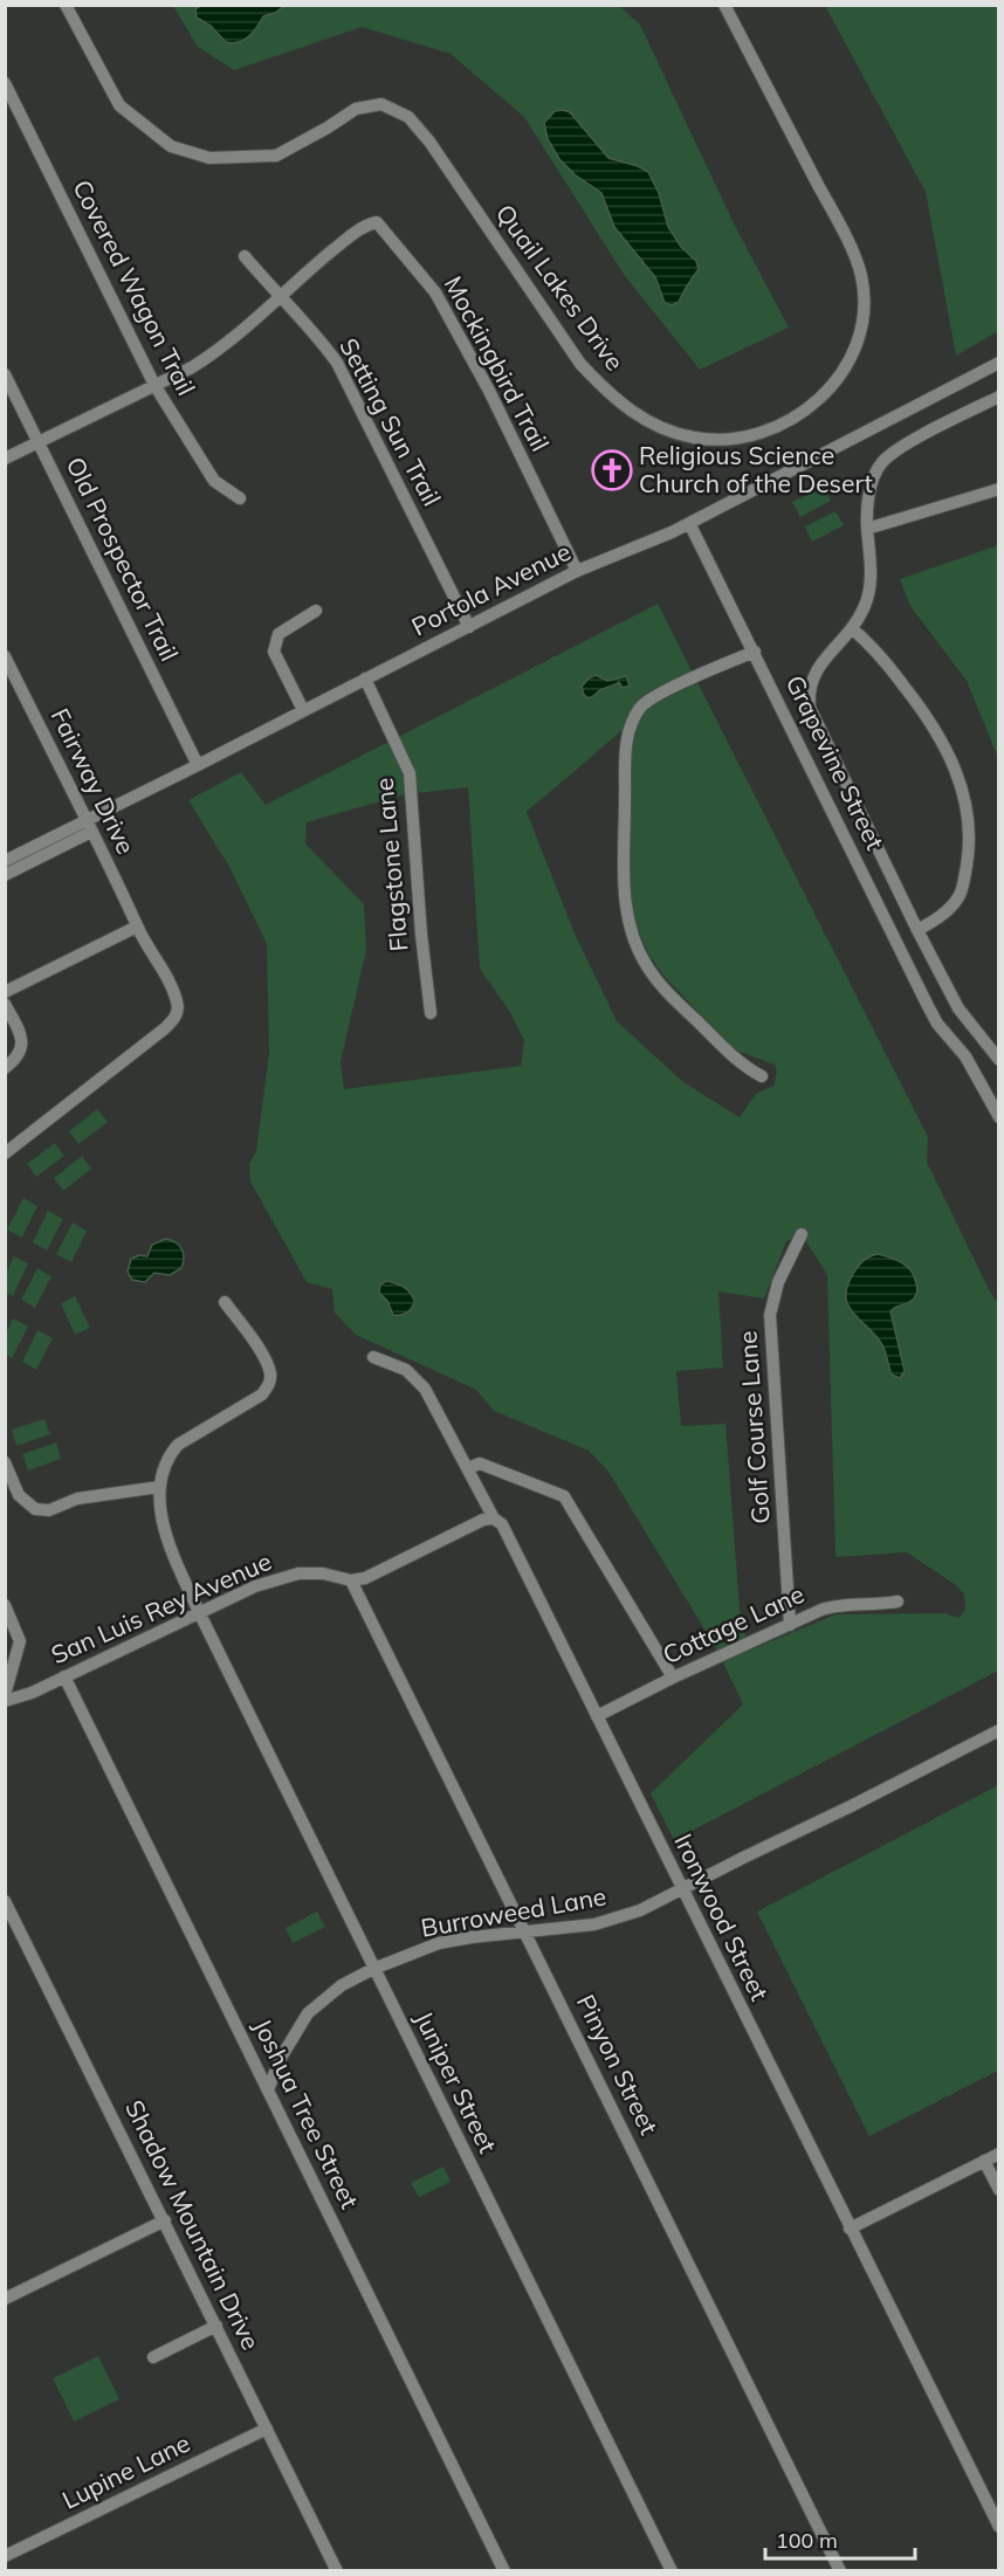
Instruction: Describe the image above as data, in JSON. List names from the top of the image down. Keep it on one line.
{"streets":{"street":["Covered Wagon Trail","Quail Lakes Drive","Mockingbird Trail","Setting Sun Trail","Old Prospector Trail","Portola Avenue","Grapevine Street","Fairway Drive","Flagstone Lane","Golf Course Lane","San Luis Rey Avenue","Cottage Lane","Burroweed Lane","Ironwood Street","Pinyon Street","Juniper Street","Joshua Tree Street","Shadow Mountain Drive","Lupine Lane"]},"crossings":[["Mockingbird Trail","Setting Sun Trail"],["Mockingbird Trail","Portola Avenue"],["Setting Sun Trail","Portola Avenue"],["Old Prospector Trail","Portola Avenue"],["Portola Avenue","Grapevine Street"],["Portola Avenue","Fairway Drive"],["Portola Avenue","Flagstone Lane"],["Golf Course Lane","Cottage Lane"],["San Luis Rey Avenue","Pinyon Street"],["San Luis Rey Avenue","Juniper Street"],["San Luis Rey Avenue","Joshua Tree Street"],["Cottage Lane","Ironwood Street"],["Burroweed Lane","Ironwood Street"],["Burroweed Lane","Pinyon Street"],["Burroweed Lane","Juniper Street"],["Burroweed Lane","Joshua Tree Street"],["Shadow Mountain Drive","Lupine Lane"]],"places":{"church":["Religious Science Church of the Desert"]},"scale_bar":"100 m"}
